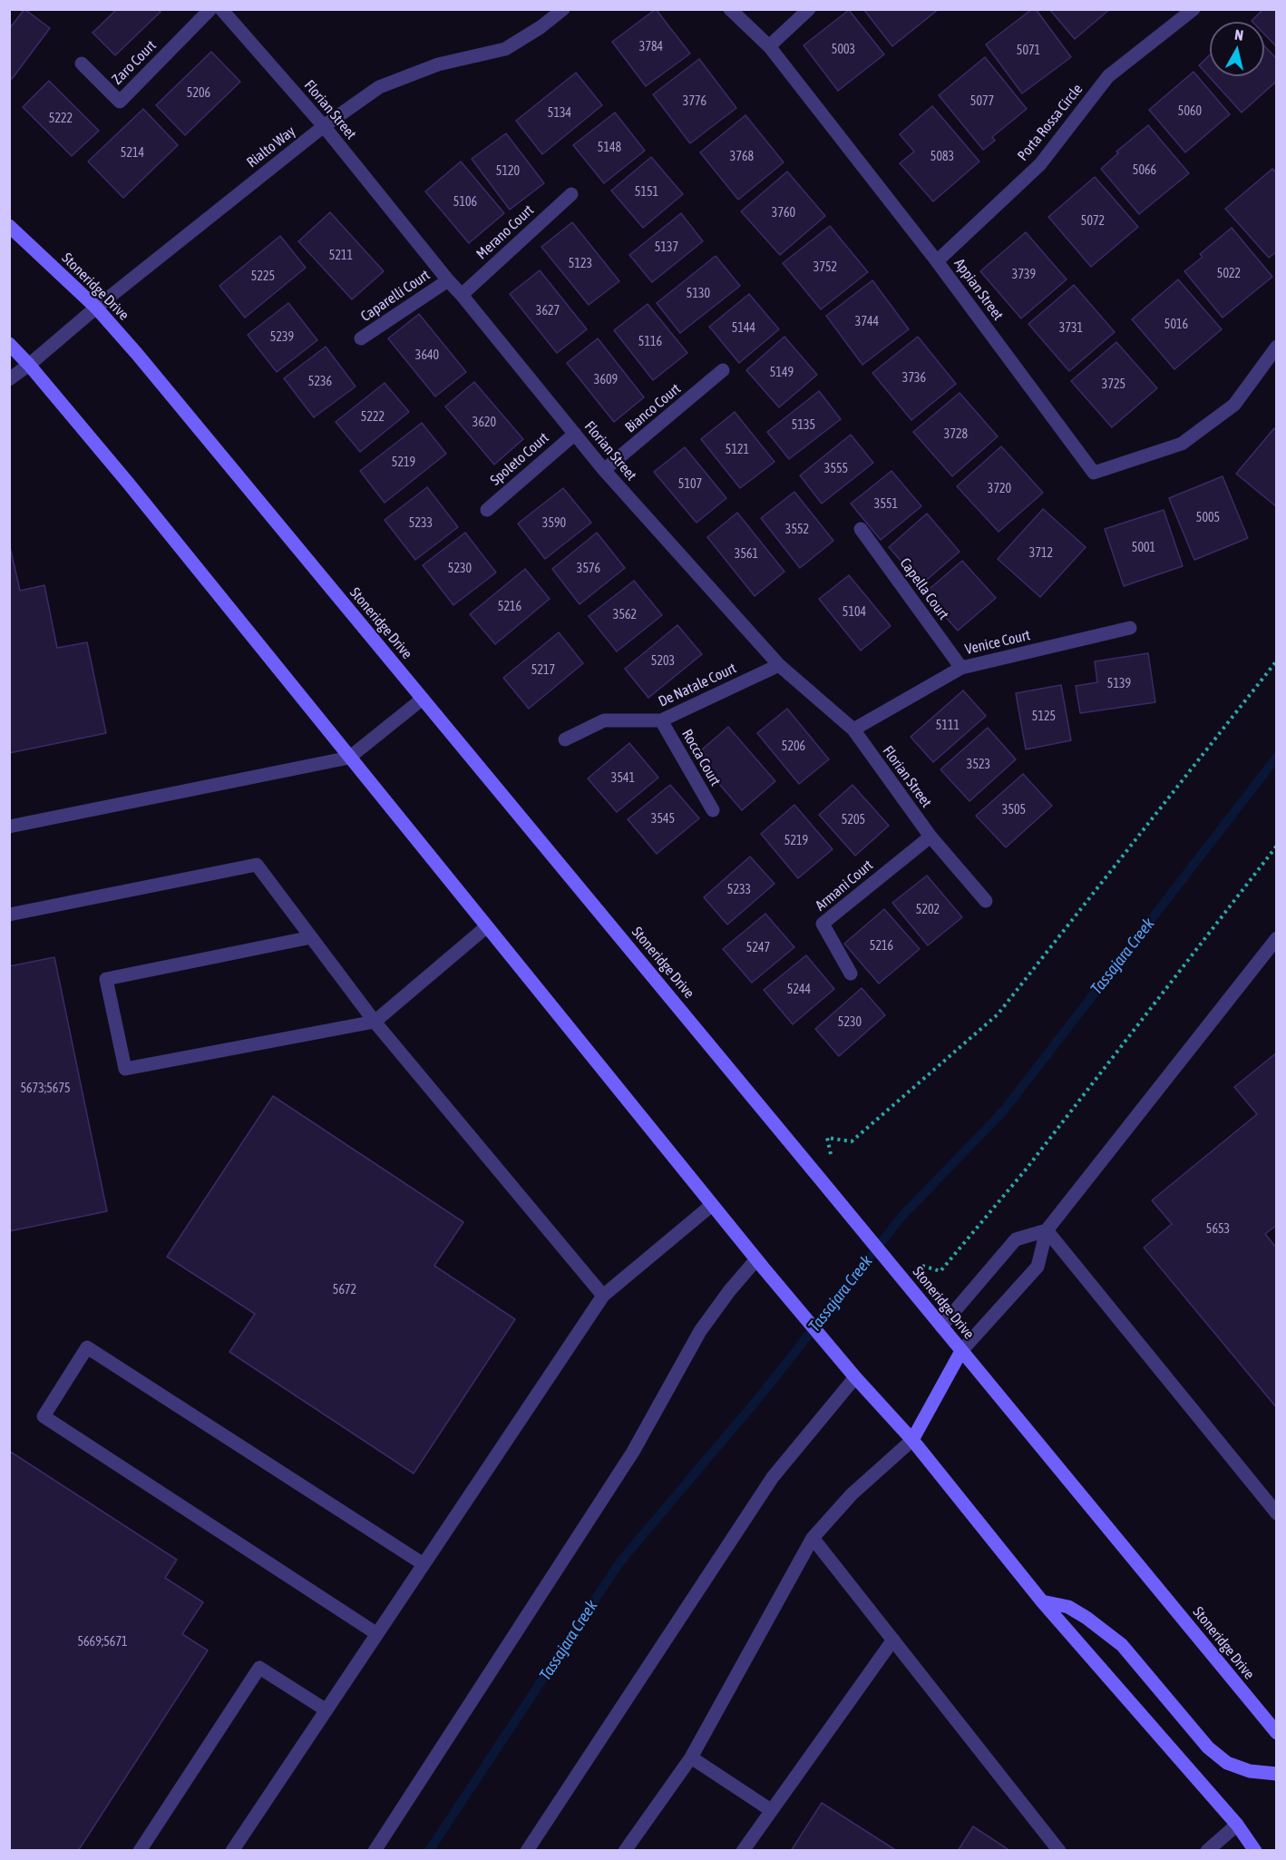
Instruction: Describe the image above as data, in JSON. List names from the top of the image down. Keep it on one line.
{"streets":{"main road":["Stoneridge Drive"],"street":["Zaro Court","Florian Street","Porta Rossa Circle","Rialto Way","Merano Court","Appian Street","Caparelli Court","Bianco Court","Spoleto Court","Capella Court","Venice Court","De Natale Court","Rocca Court","Armani Court"]},"crossings":[["Florian Street","Rialto Way"],["Florian Street","Merano Court"],["Florian Street","Caparelli Court"],["Florian Street","Bianco Court"],["Florian Street","Spoleto Court"],["Florian Street","Venice Court"],["Florian Street","De Natale Court"],["Florian Street","Armani Court"],["Porta Rossa Circle","Appian Street"],["Rialto Way","Stoneridge Drive"],["Capella Court","Venice Court"],["De Natale Court","Rocca Court"]],"water":["Tassajara Creek"],"house_numbers":["3784","5003","5071","5206","3776","5077","5060","5134","5222","5148","5214","3768","5083","5066","5120","5151","5106","3760","5072","5137","5211","5123","3752","5022","3739","5225","5130","3627","3744","5016","5144","3731","5239","5116","3640","5149","3736","3609","5236","3725","5222","3620","5135","3728","5121","5219","3555","5107","3720","3551","5005","5233","3590","3552","5001","3712","3561","5230","3576","5216","5104","3562","5203","5217","5139","5125","5111","5206","3523","3541","3505","3545","5205","5219","5233","5202","5216","5247","5244","5230","5673;5675","5653","5672","5669;5671"],"north":"top"}
